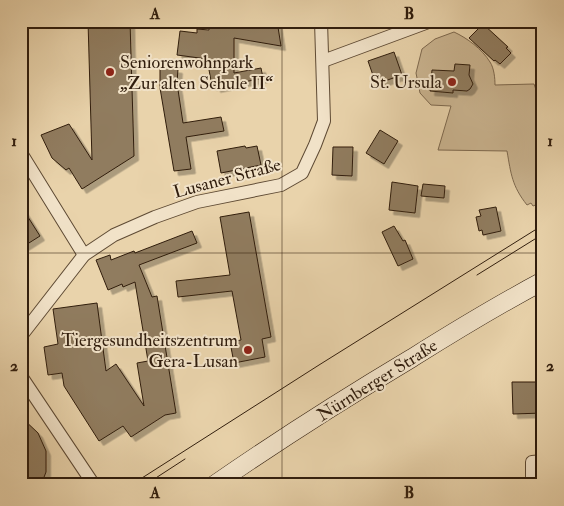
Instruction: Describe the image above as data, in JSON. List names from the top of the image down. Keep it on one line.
{"streets":{"main road":["Nürnberger Straße"],"street":["Lusaner Straße"]},"places":["Seniorenwohnpark „Zur alten Schule II“","St. Ursula","Tiergesundheitszentrum Gera-Lusan"],"grid":{"columns":["A","B"],"rows":["1","2"]}}
